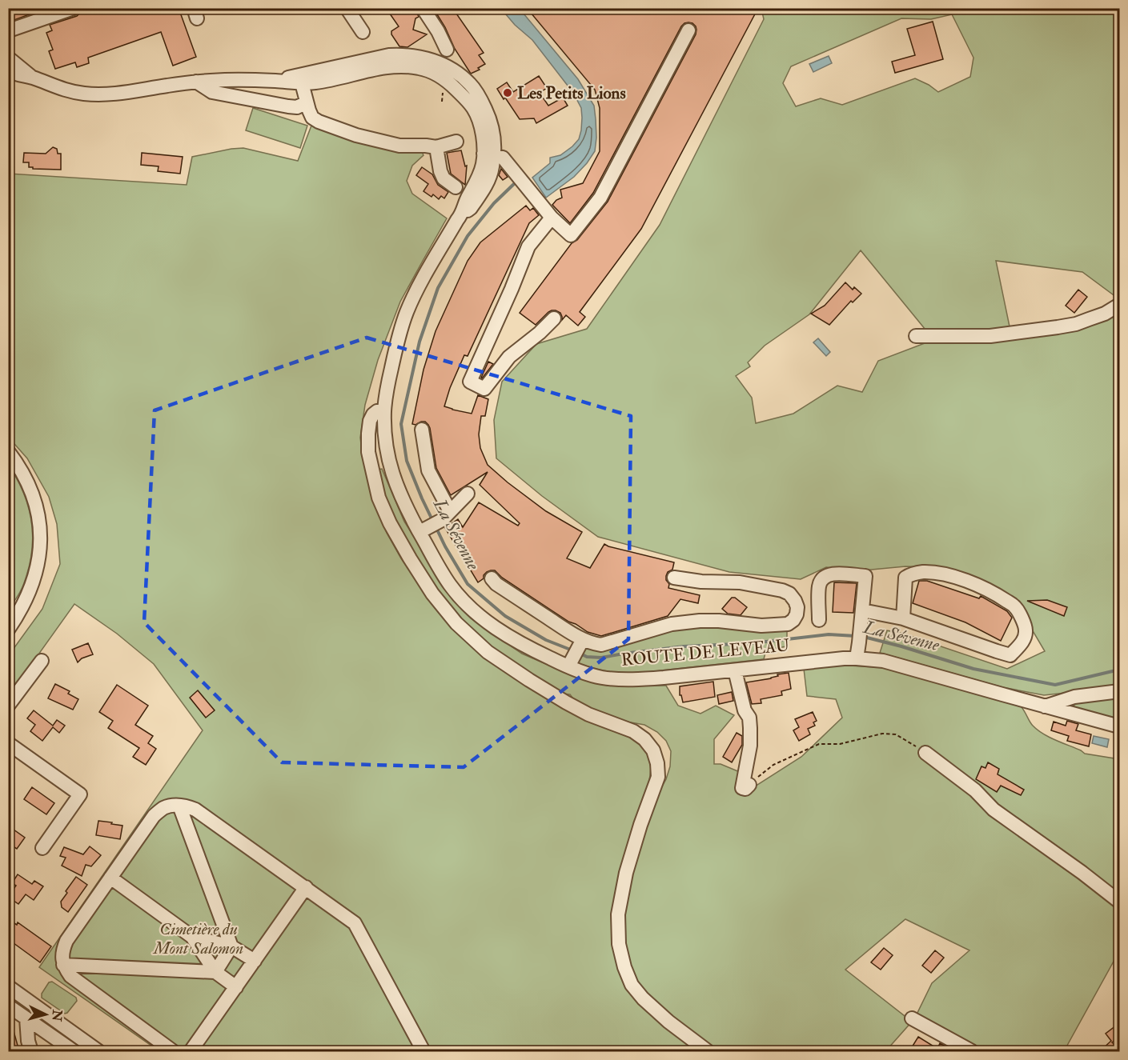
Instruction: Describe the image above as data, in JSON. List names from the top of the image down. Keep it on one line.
{"streets":{"street":["ROUTE DE LEVEAU"]},"water":["La Sévenne"],"parks":["Cimetière du Mont Salomon"],"places":["Les Petits Lions"],"north":"right"}
